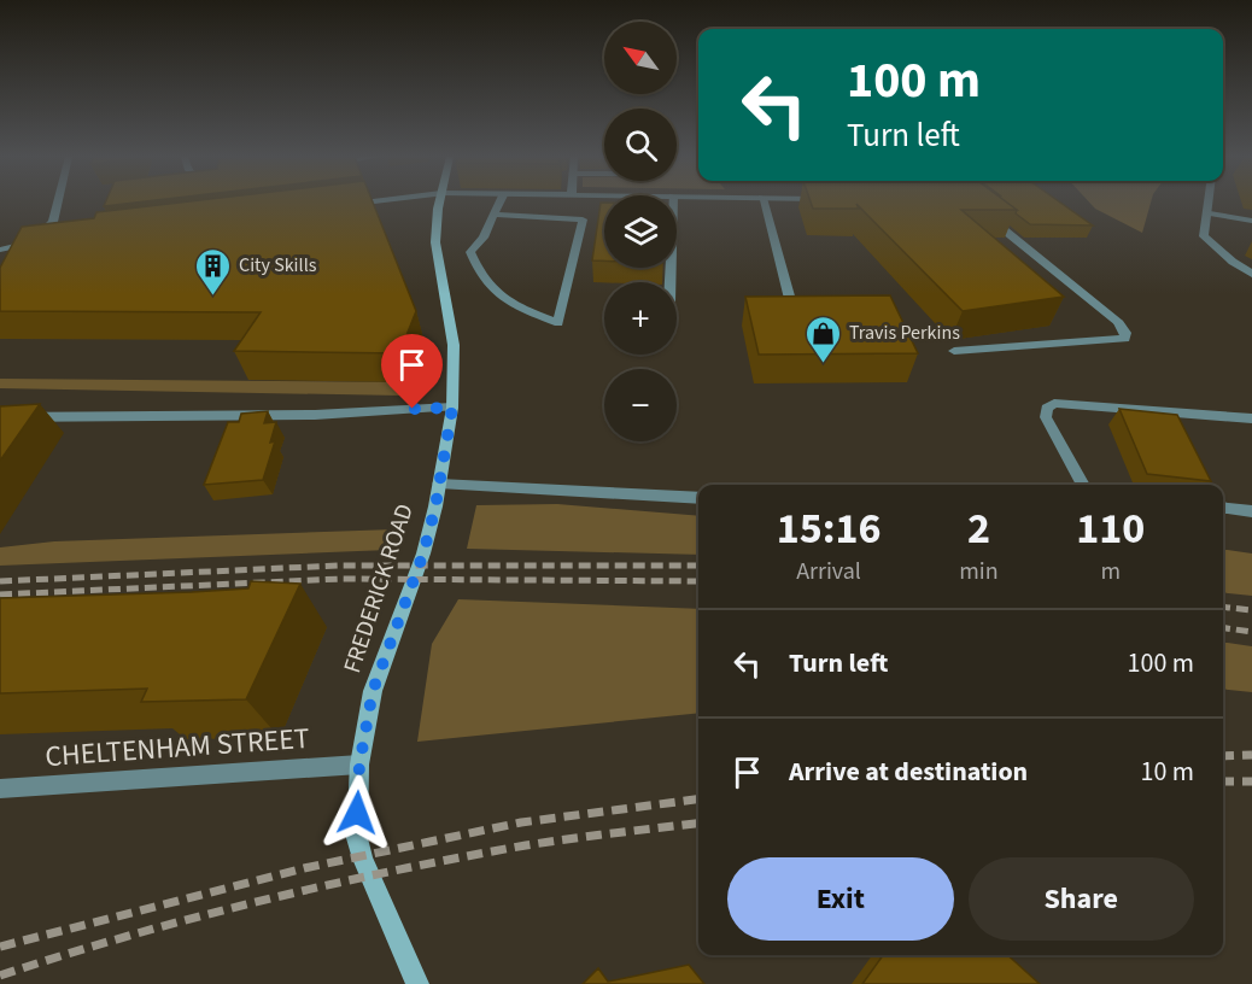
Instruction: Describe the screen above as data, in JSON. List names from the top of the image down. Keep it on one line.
{"streets":{"main road":["FREDERICK ROAD"],"street":["CHELTENHAM STREET"]},"crossings":[["FREDERICK ROAD","CHELTENHAM STREET"]],"places":{"building":["City Skills"],"shop":["Travis Perkins"]},"north":"top left","page":{"map_buttons":["+","−"],"turn":["100 m","Turn left"],"eta":["15:16","Arrival","2","min","110","m"],"list":[{"name":"Turn left","value":"100 m"},{"name":"Arrive at destination","value":"10 m"}],"buttons":["Exit","Share"]}}
